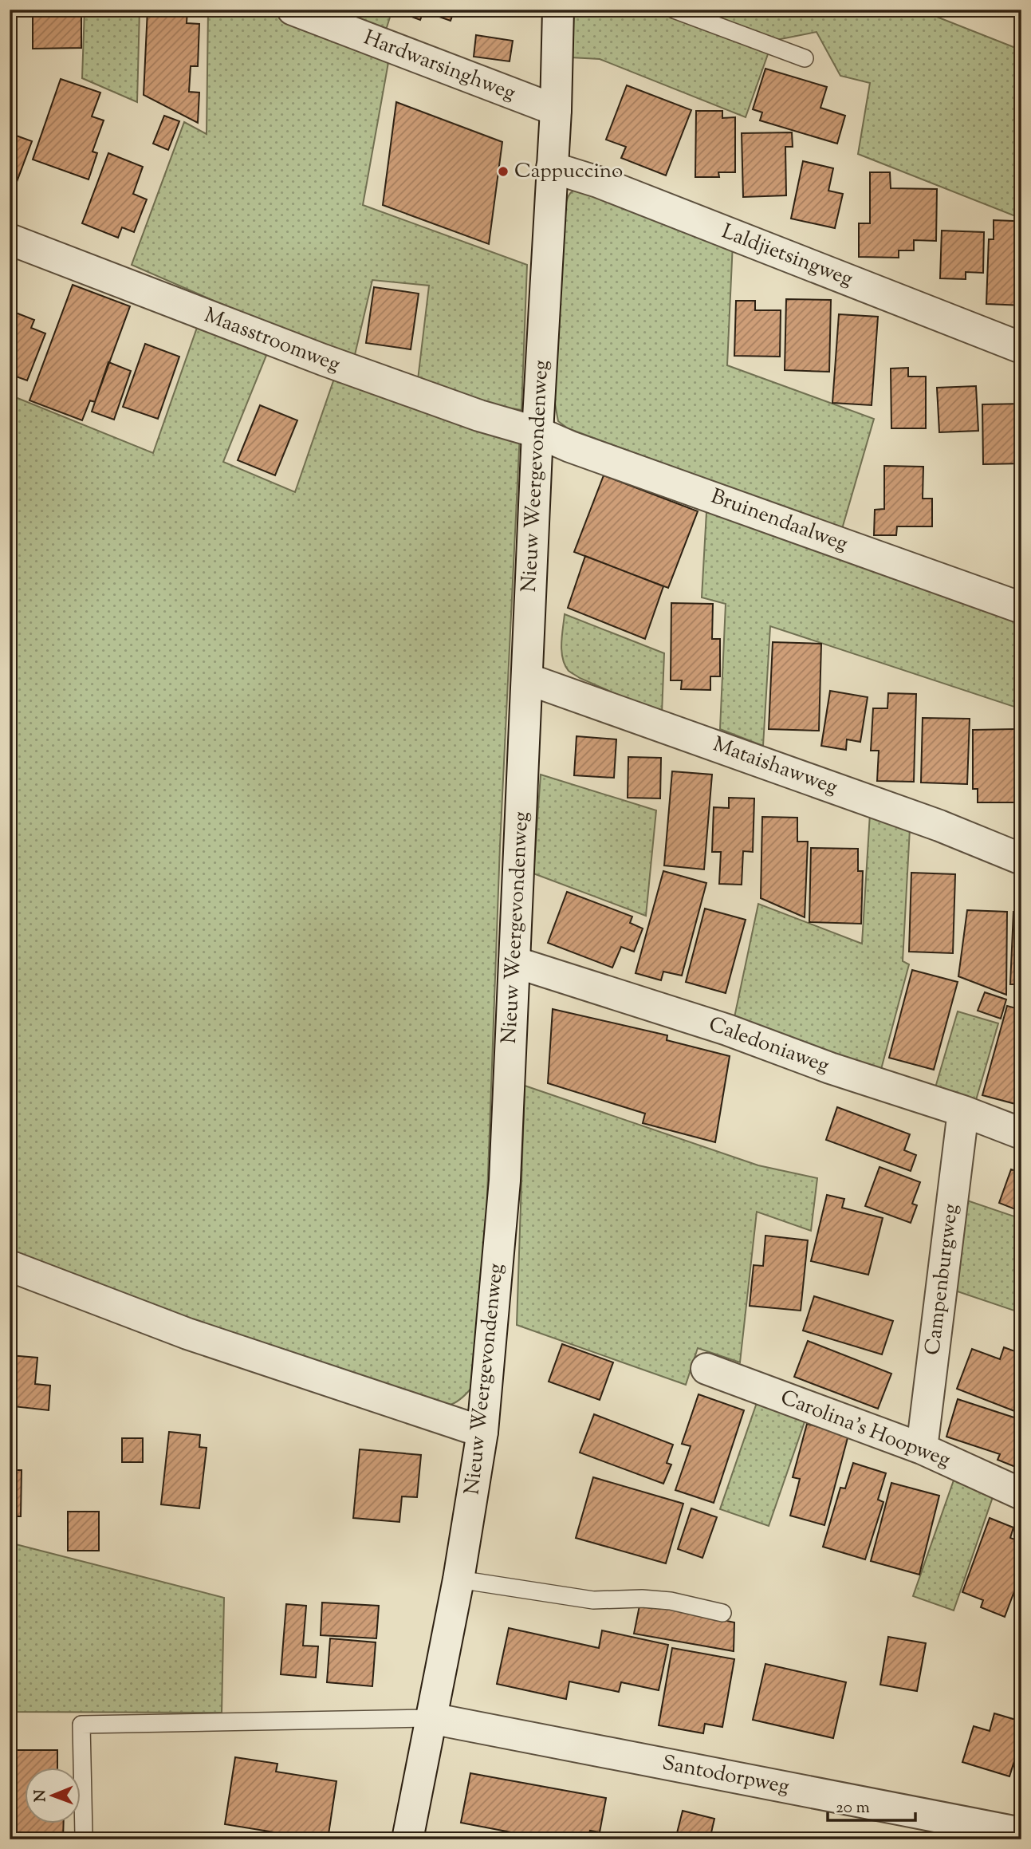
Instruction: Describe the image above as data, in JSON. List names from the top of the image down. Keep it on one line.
{"streets":{"street":["Hardwarsinghweg","Laldjietsingweg","Maasstroomweg","Nieuw Weergevondenweg","Bruinendaalweg","Mataishawweg","Caledoniaweg","Campenburgweg","Carolina's Hoopweg","Santodorpweg"]},"crossings":[["Hardwarsinghweg","Nieuw Weergevondenweg"],["Laldjietsingweg","Nieuw Weergevondenweg"],["Maasstroomweg","Nieuw Weergevondenweg"],["Maasstroomweg","Bruinendaalweg"],["Nieuw Weergevondenweg","Bruinendaalweg"],["Nieuw Weergevondenweg","Mataishawweg"],["Nieuw Weergevondenweg","Caledoniaweg"],["Nieuw Weergevondenweg","Santodorpweg"],["Caledoniaweg","Campenburgweg"],["Campenburgweg","Carolina's Hoopweg"]],"places":["Cappuccino"],"scale_bar":"20 m","north":"left"}
